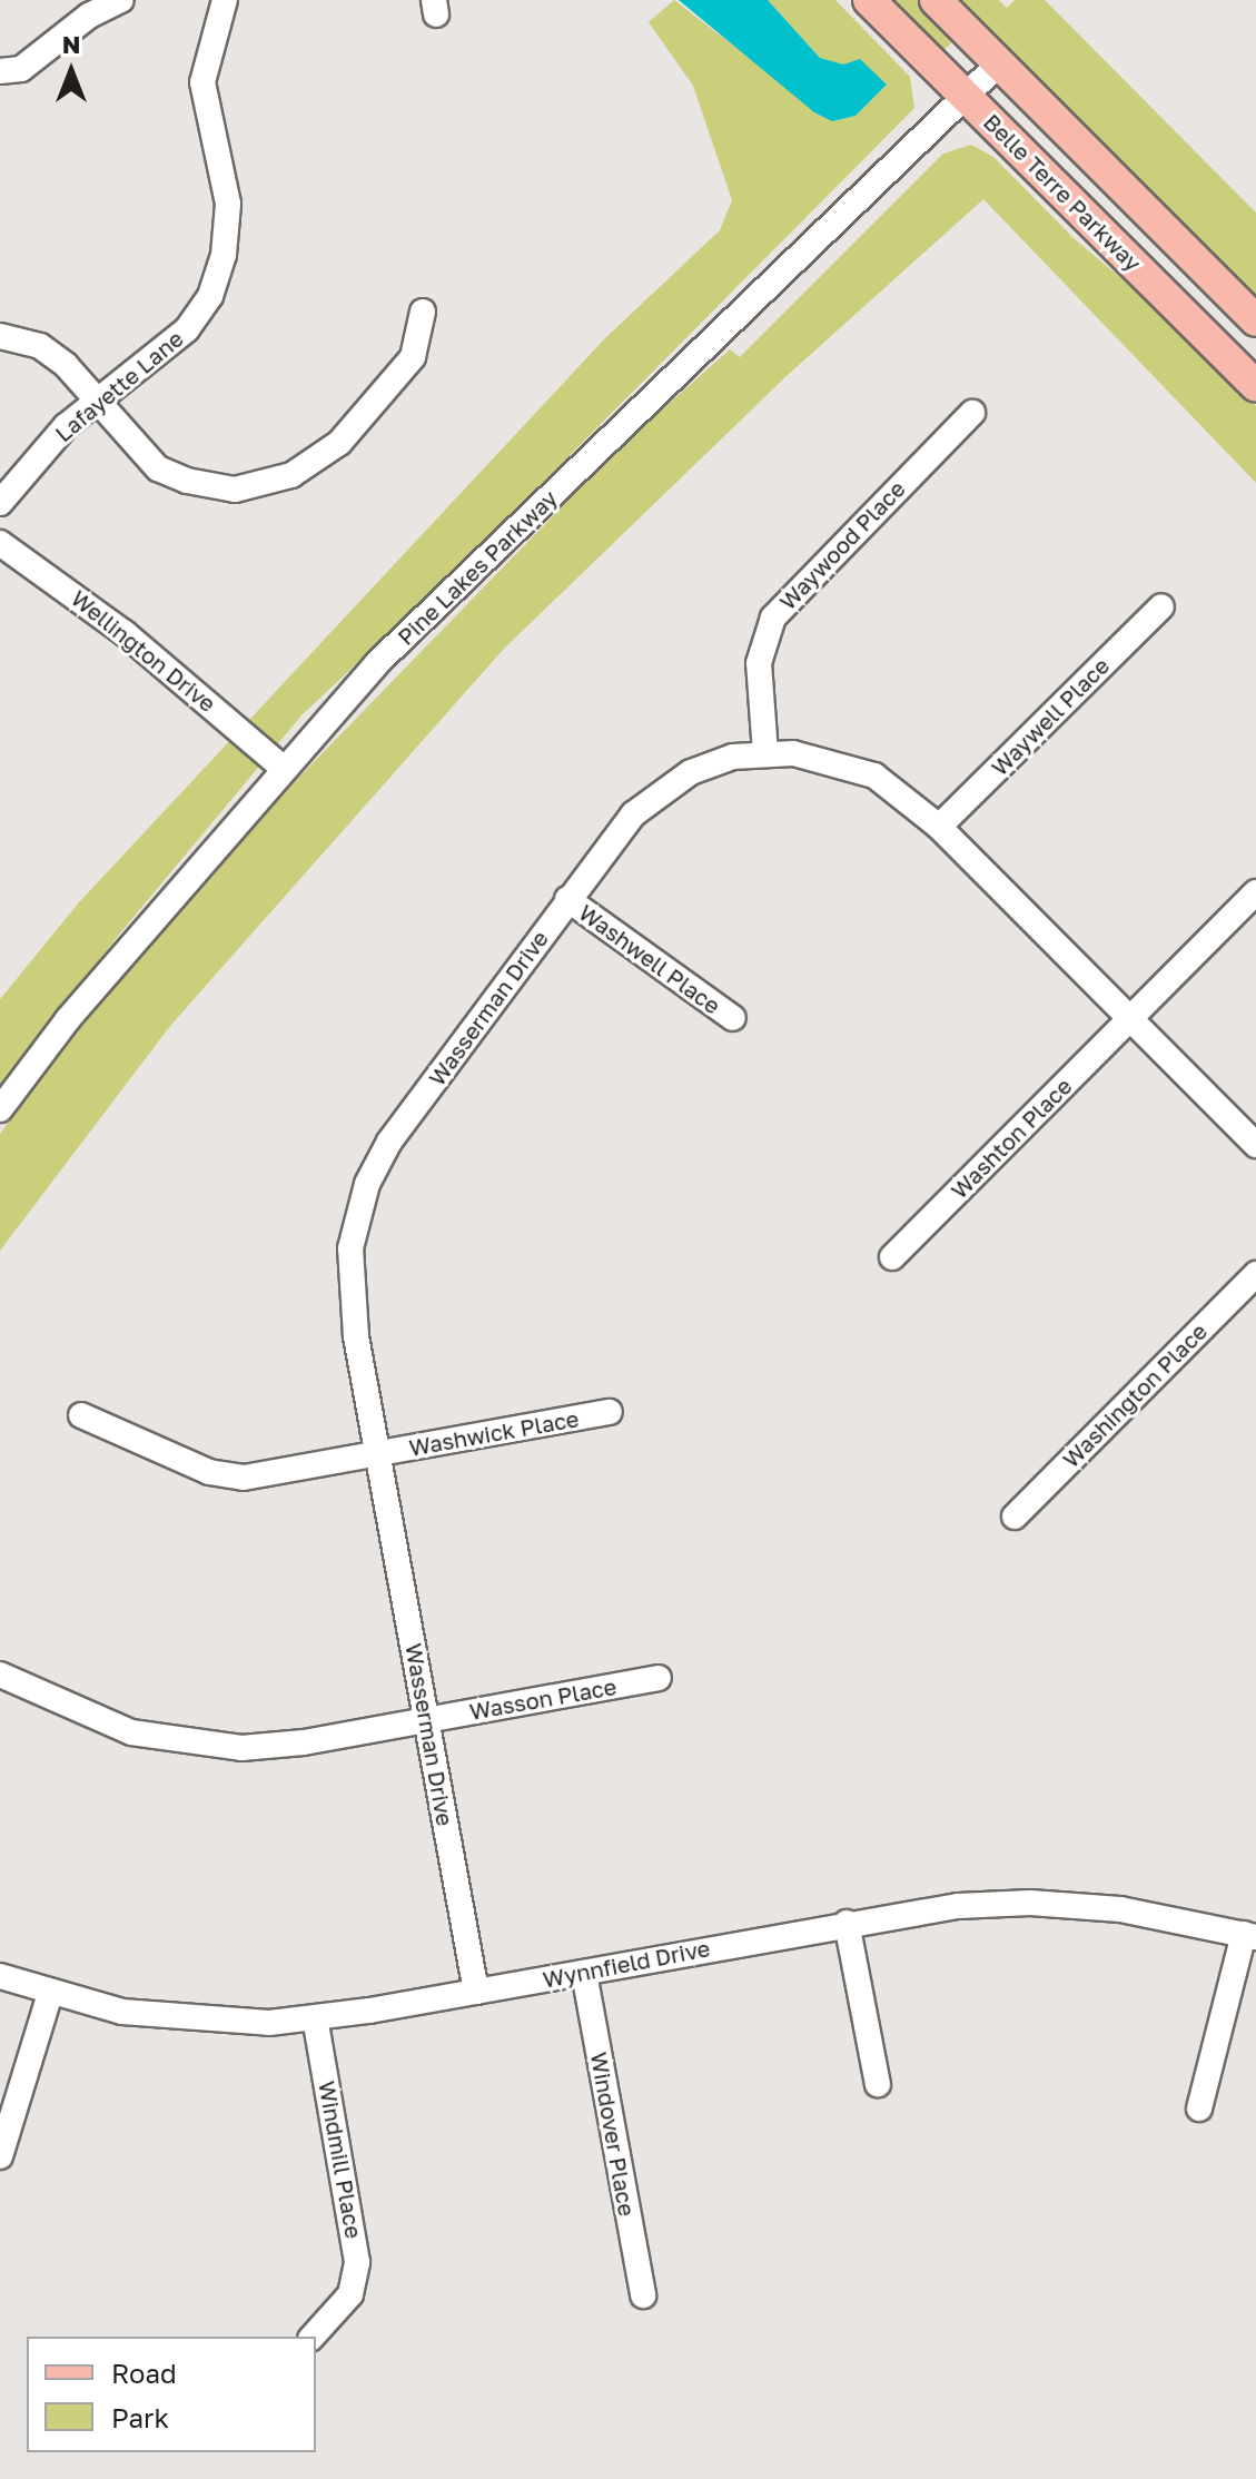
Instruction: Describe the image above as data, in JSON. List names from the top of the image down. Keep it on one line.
{"streets":{"main road":["Belle Terre Parkway"],"street":["Lafayette Lane","Waywood Place","Pine Lakes Parkway","Wellington Drive","Waywell Place","Washwell Place","Wasserman Drive","Washton Place","Washington Place","Washwick Place","Wasson Place","Wynnfield Drive","Windover Place","Windmill Place"]},"crossings":[["Belle Terre Parkway","Pine Lakes Parkway"],["Waywood Place","Wasserman Drive"],["Pine Lakes Parkway","Wellington Drive"],["Waywell Place","Wasserman Drive"],["Washwell Place","Wasserman Drive"],["Wasserman Drive","Washton Place"],["Wasserman Drive","Washwick Place"],["Wasserman Drive","Wasson Place"],["Wasserman Drive","Wynnfield Drive"],["Wynnfield Drive","Windover Place"],["Wynnfield Drive","Windmill Place"]],"legend":["Road","Park"],"north":"top"}
